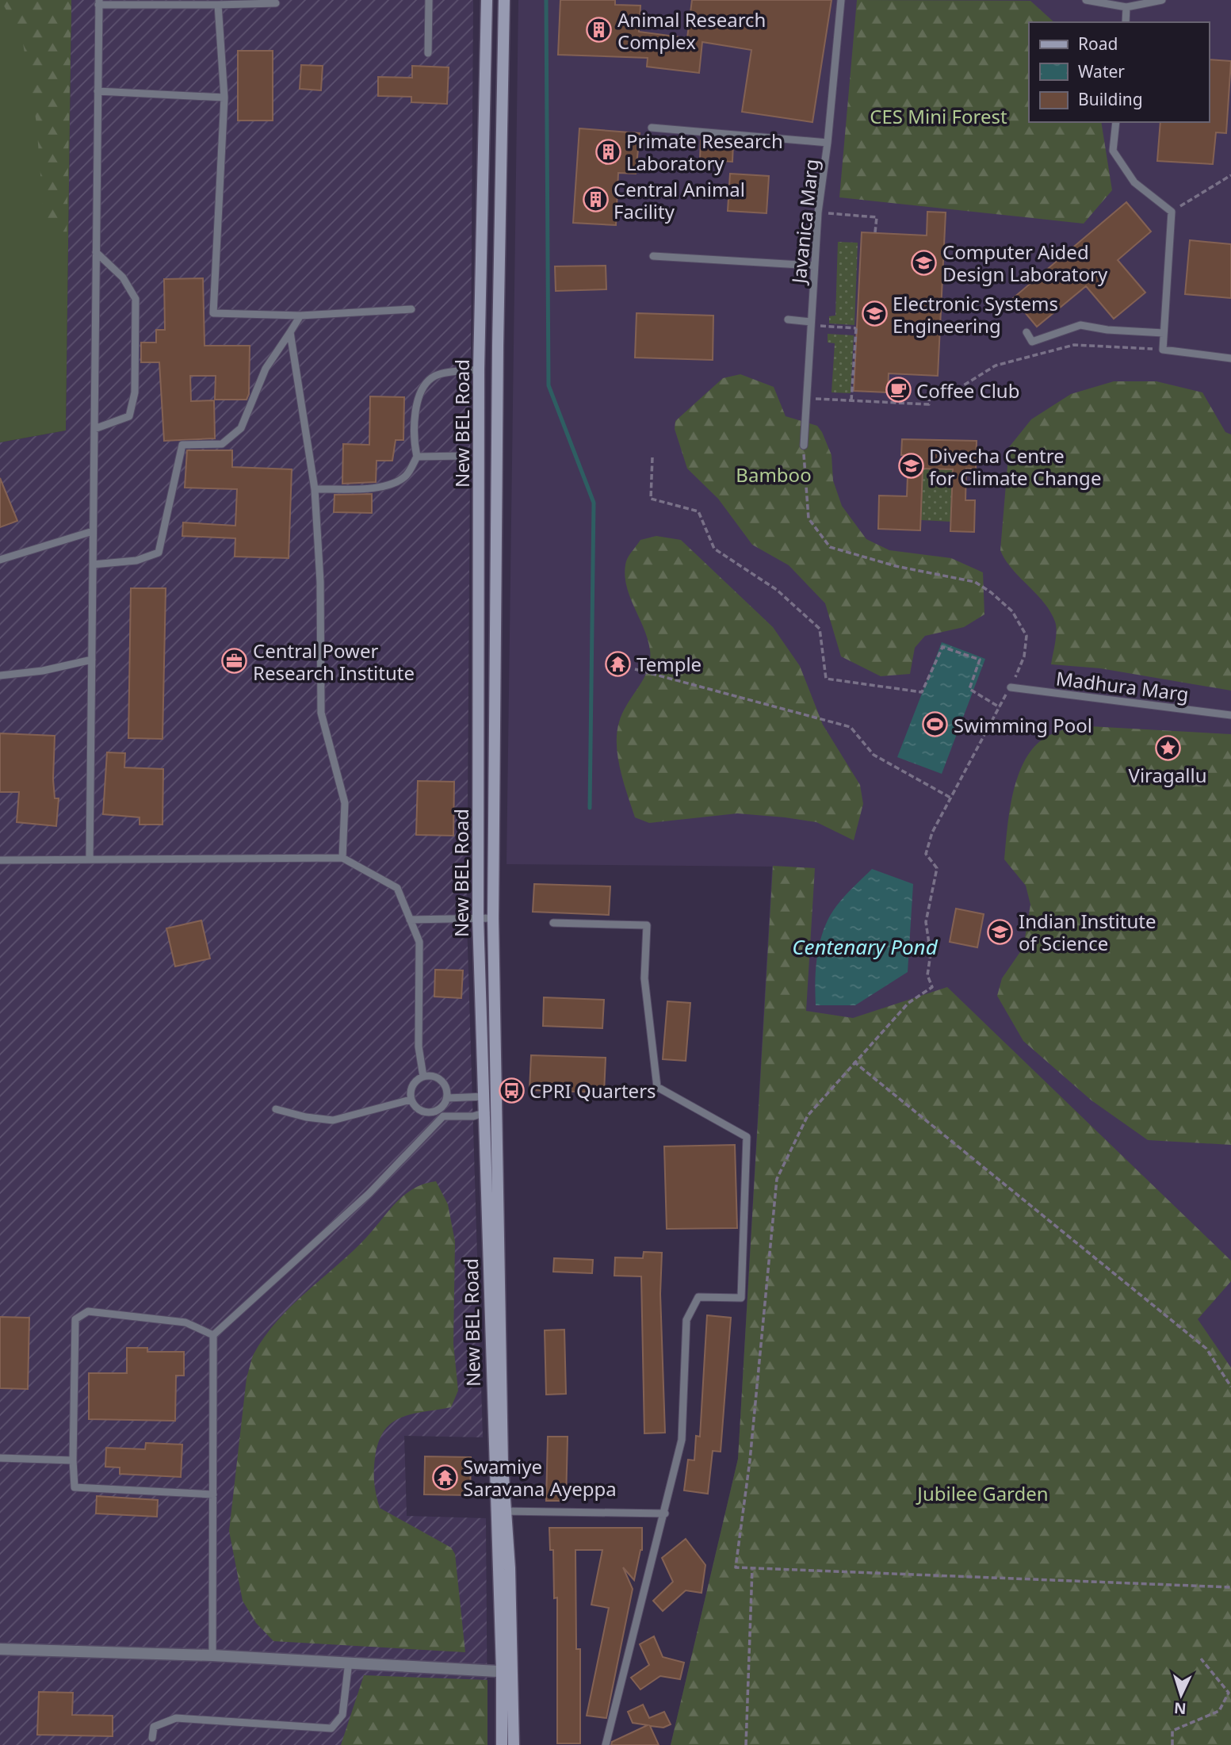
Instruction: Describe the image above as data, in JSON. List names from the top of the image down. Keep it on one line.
{"streets":{"main road":["New BEL Road"],"lane":["Javanica Marg","Madhura Marg"]},"water":["Centenary Pond"],"parks":["CES Mini Forest","Bamboo","Jubilee Garden"],"places":{"building":["Animal Research Complex","Primate Research Laboratory","Central Animal Facility"],"school or university":["Computer Aided Design Laboratory","Electronic Systems Engineering","Divecha Centre for Climate Change","Indian Institute of Science"],"cafe":["Coffee Club"],"office":["Central Power Research Institute"],"temple":["Temple","Swamiye Saravana Ayeppa"],"sports":["Swimming Pool"],"place":["Viragallu"],"bus stop":["CPRI Quarters"]},"legend":["Road","Water","Building"],"north":"bottom"}
